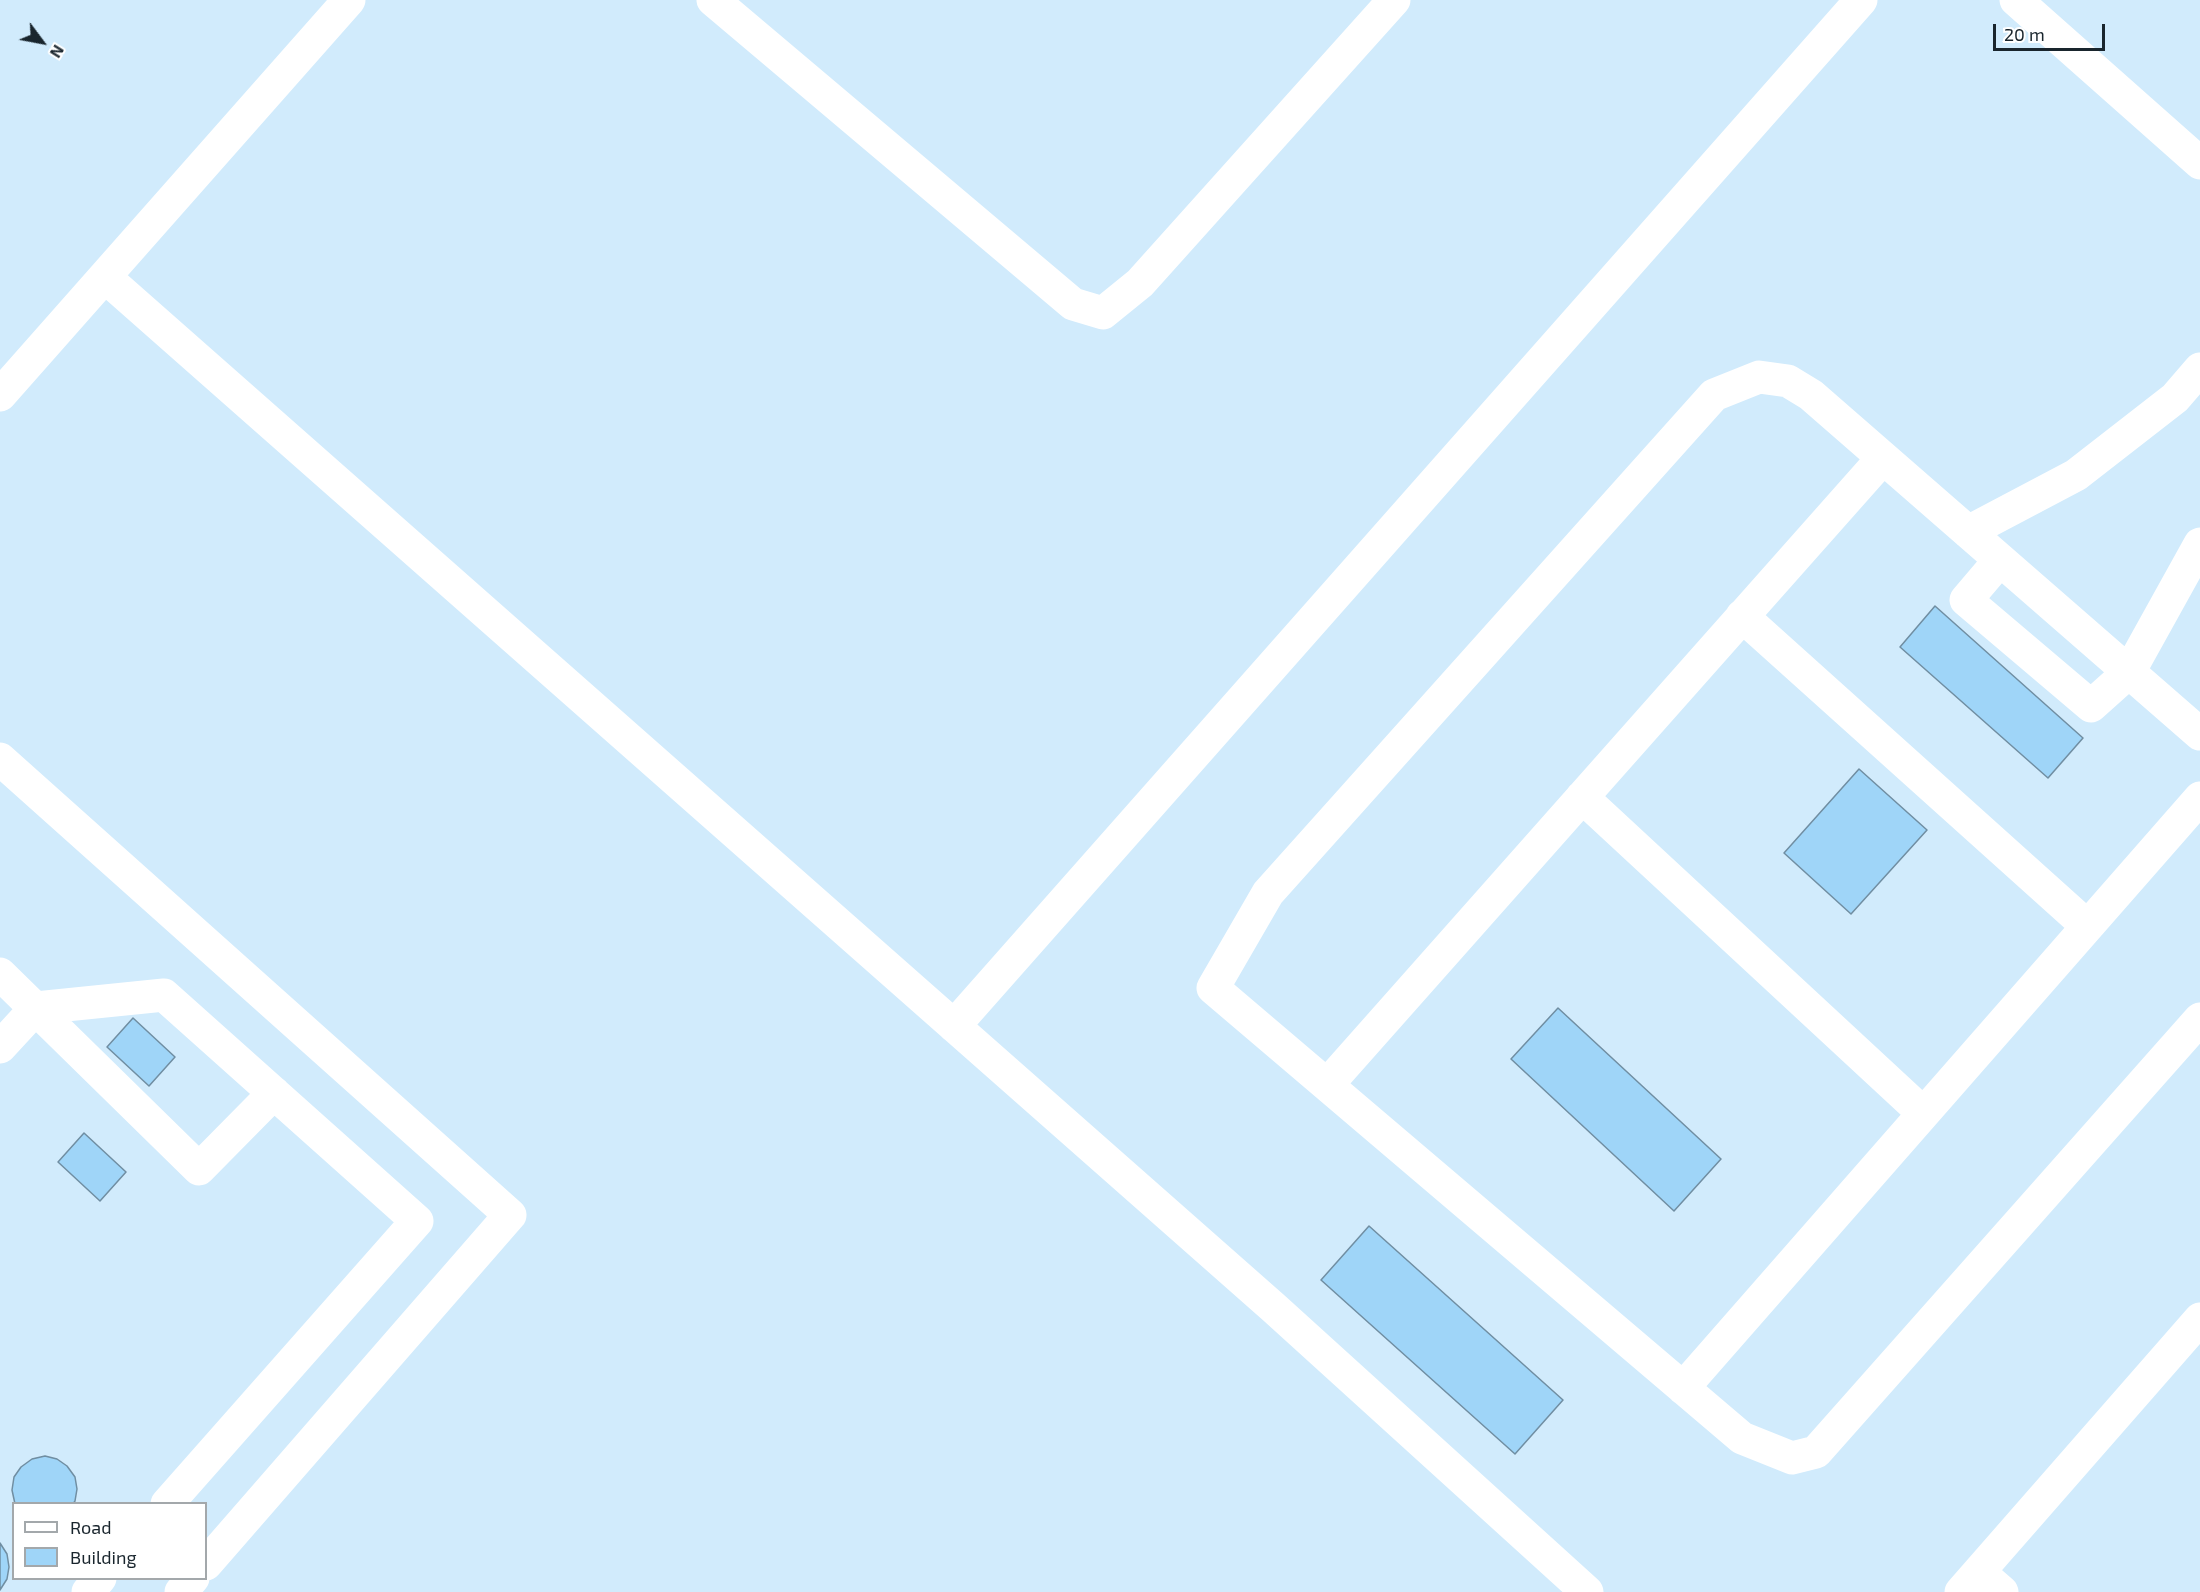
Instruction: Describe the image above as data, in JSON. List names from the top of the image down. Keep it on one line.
{"legend":["Road","Building"],"scale_bar":"20 m","north":"bottom right"}
